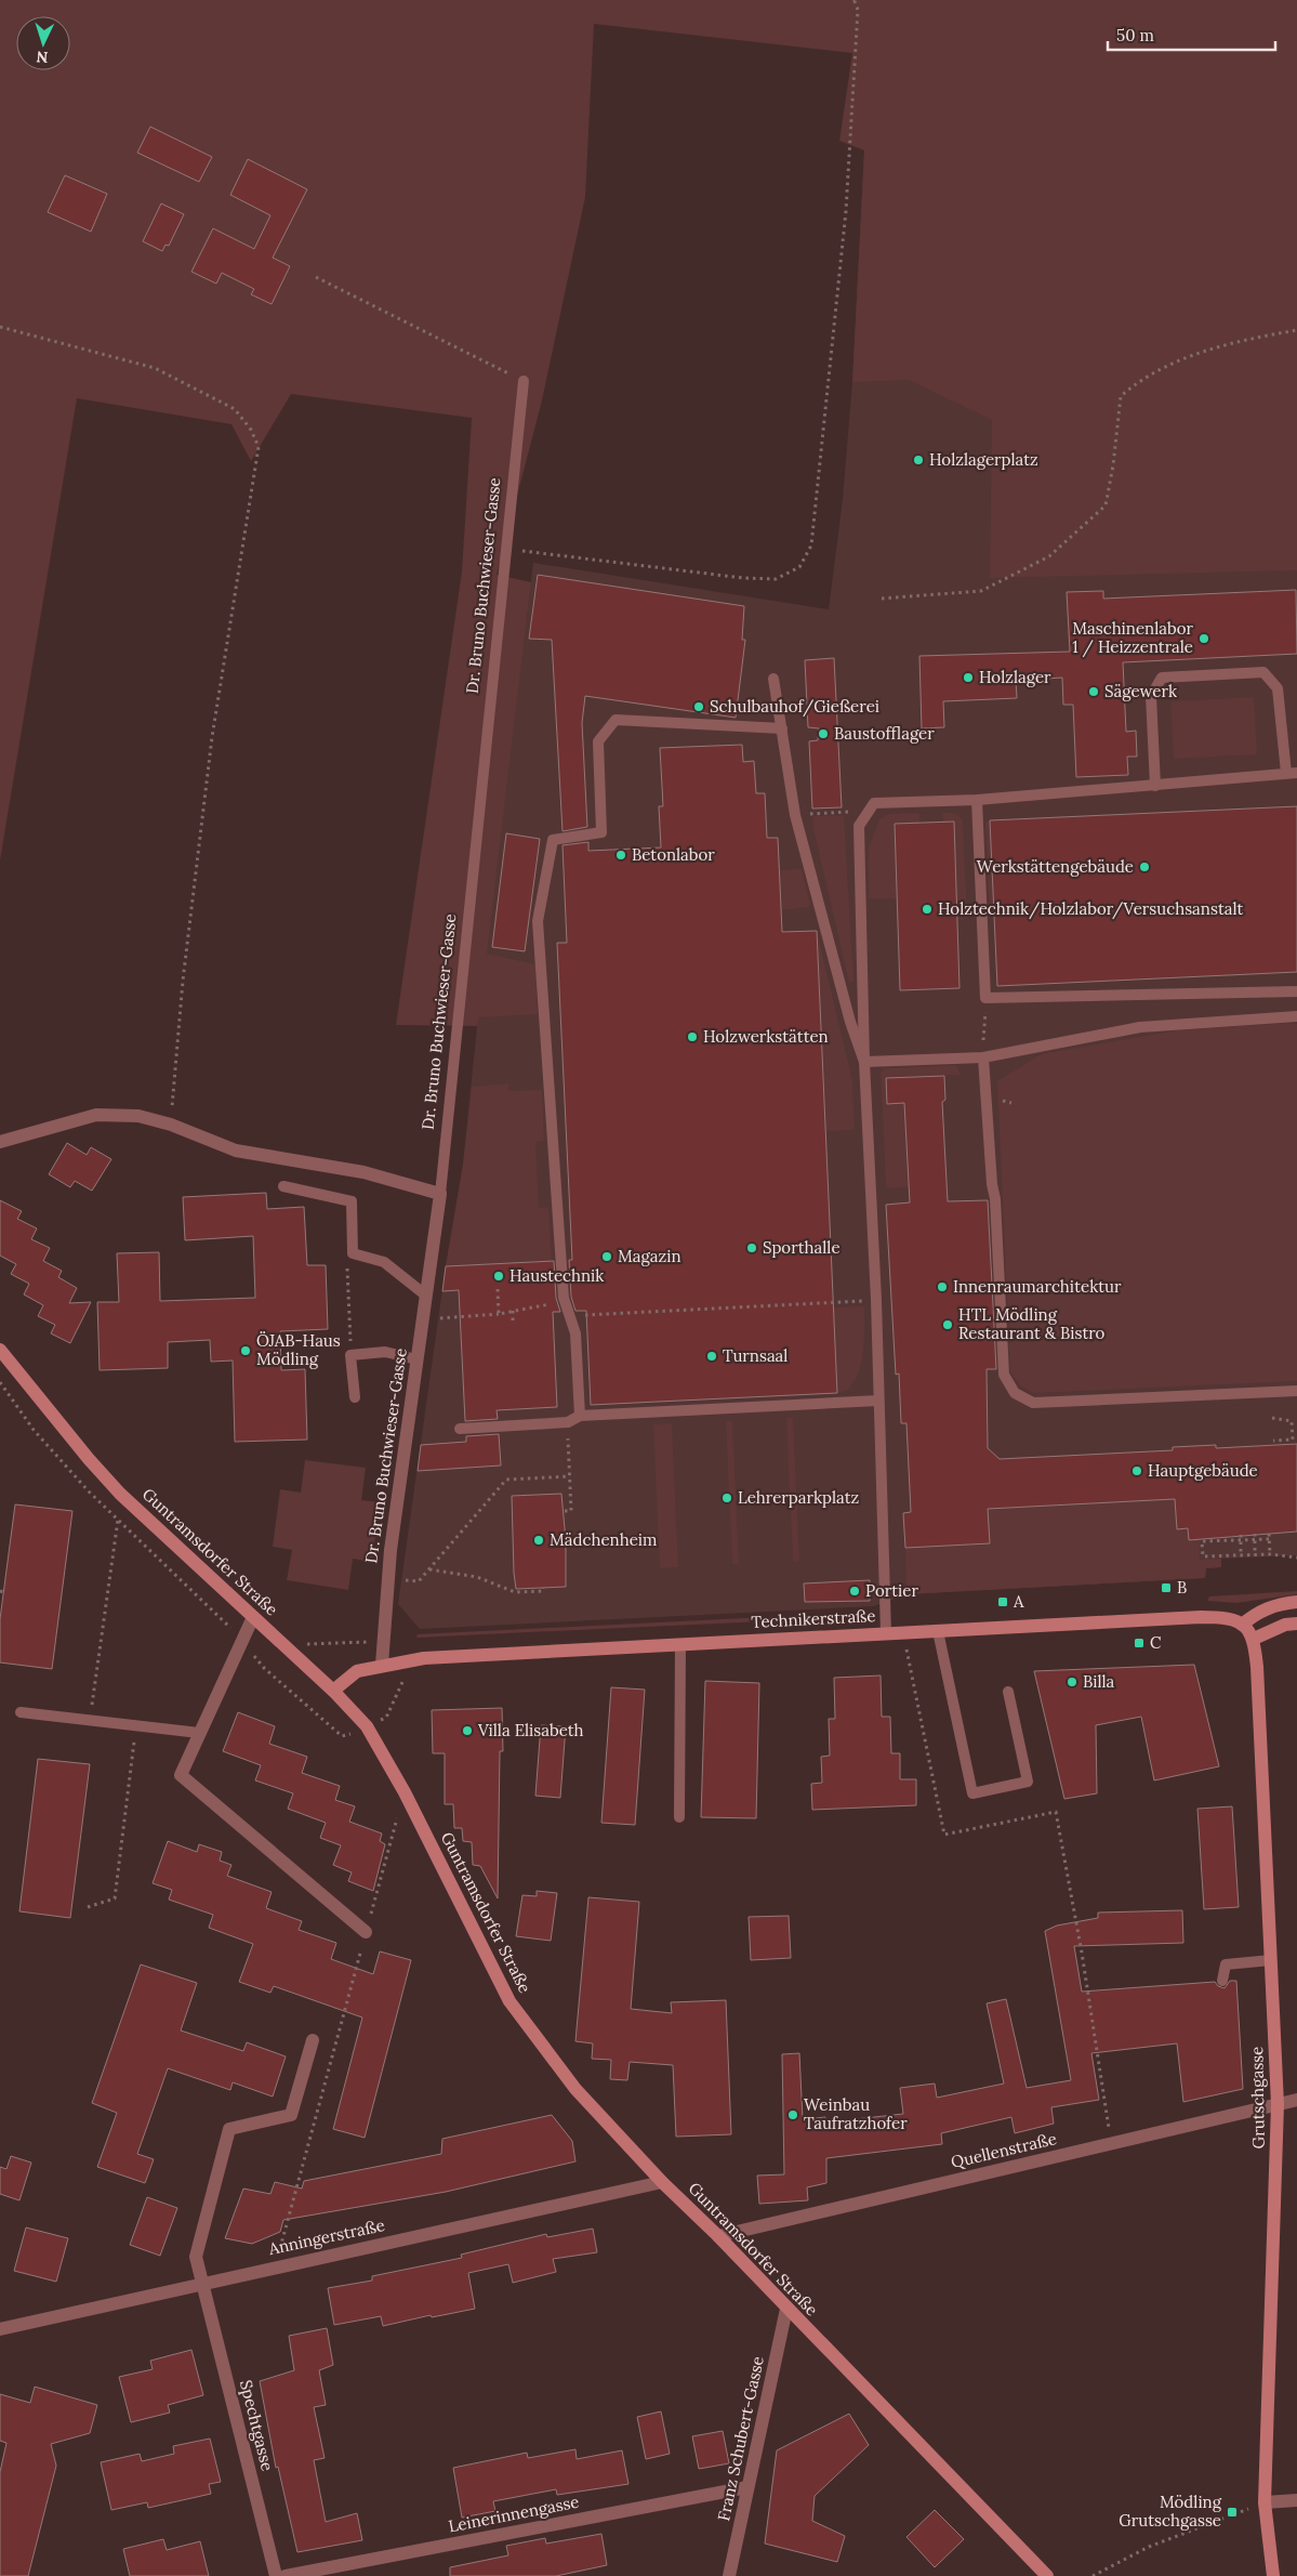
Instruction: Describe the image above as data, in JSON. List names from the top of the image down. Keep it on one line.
{"streets":{"street":["Dr. Bruno Buchwieser-Gasse","Guntramsdorfer Straße","Technikerstraße","Grutschgasse","Quellenstraße","Anningerstraße","Spechtgasse","Franz Schubert-Gasse","Leinerinnengasse"]},"crossings":[["Dr. Bruno Buchwieser-Gasse","Technikerstraße"],["Guntramsdorfer Straße","Technikerstraße"],["Guntramsdorfer Straße","Quellenstraße"],["Guntramsdorfer Straße","Anningerstraße"],["Guntramsdorfer Straße","Franz Schubert-Gasse"],["Grutschgasse","Quellenstraße"],["Anningerstraße","Spechtgasse"],["Franz Schubert-Gasse","Leinerinnengasse"]],"places":{"other":["Holzlagerplatz","Maschinenlabor 1 / Heizzentrale","Holzlager","Sägewerk","Schulbauhof/Gießerei","Baustofflager","Betonlabor","Werkstättengebäude","Holztechnik/Holzlabor/Versuchsanstalt","Holzwerkstätten","Sporthalle","Magazin","Haustechnik","Innenraumarchitektur","HTL Mödling Restaurant & Bistro","ÖJAB-Haus Mödling","Turnsaal","Hauptgebäude","Lehrerparkplatz","Mädchenheim","Portier","Billa","Villa Elisabeth","Weinbau Taufratzhofer"],"transit":["B","A","C","Mödling Grutschgasse"]},"scale_bar":"50 m","north":"bottom"}
